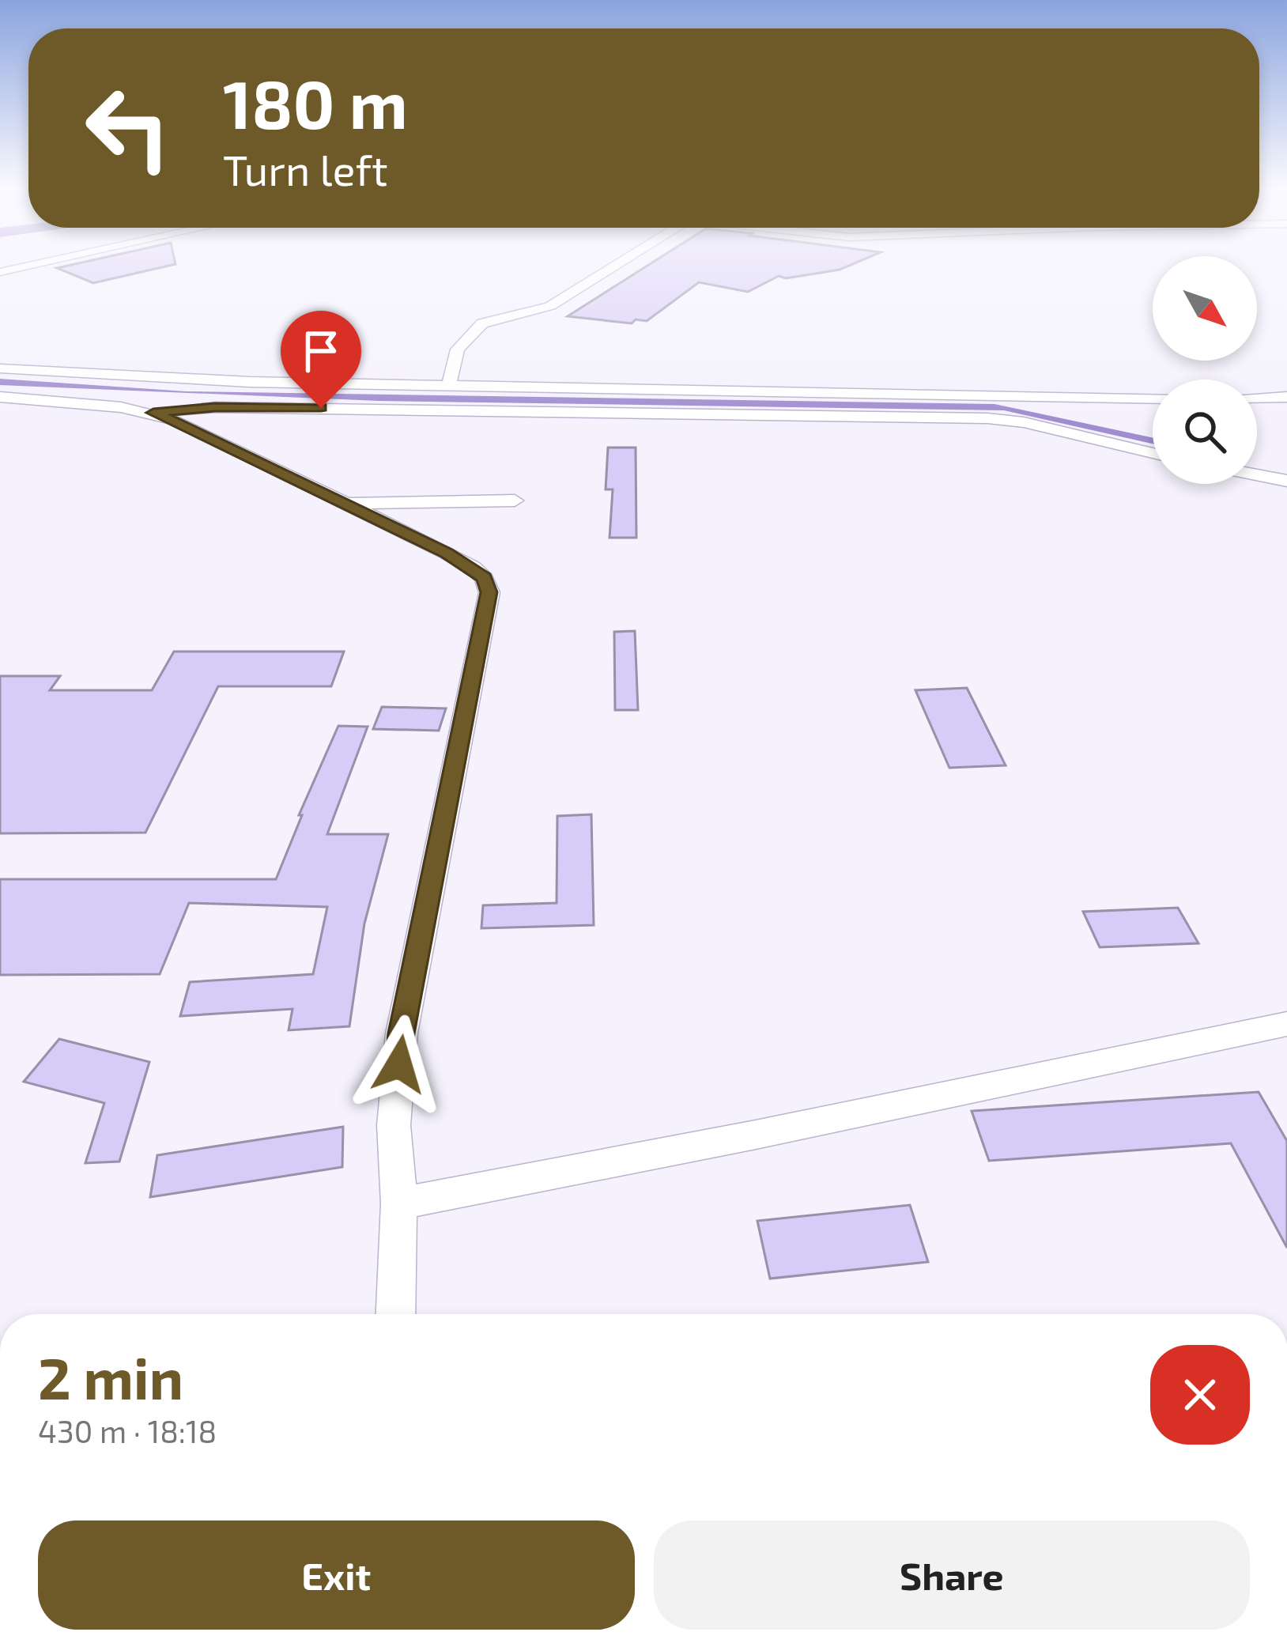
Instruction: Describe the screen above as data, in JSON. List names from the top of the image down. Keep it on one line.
{"north":"bottom right","page":{"turn":["180 m","Turn left"],"heading":["2 min","430 m · 18:18"],"buttons":["Exit","Share"]}}
